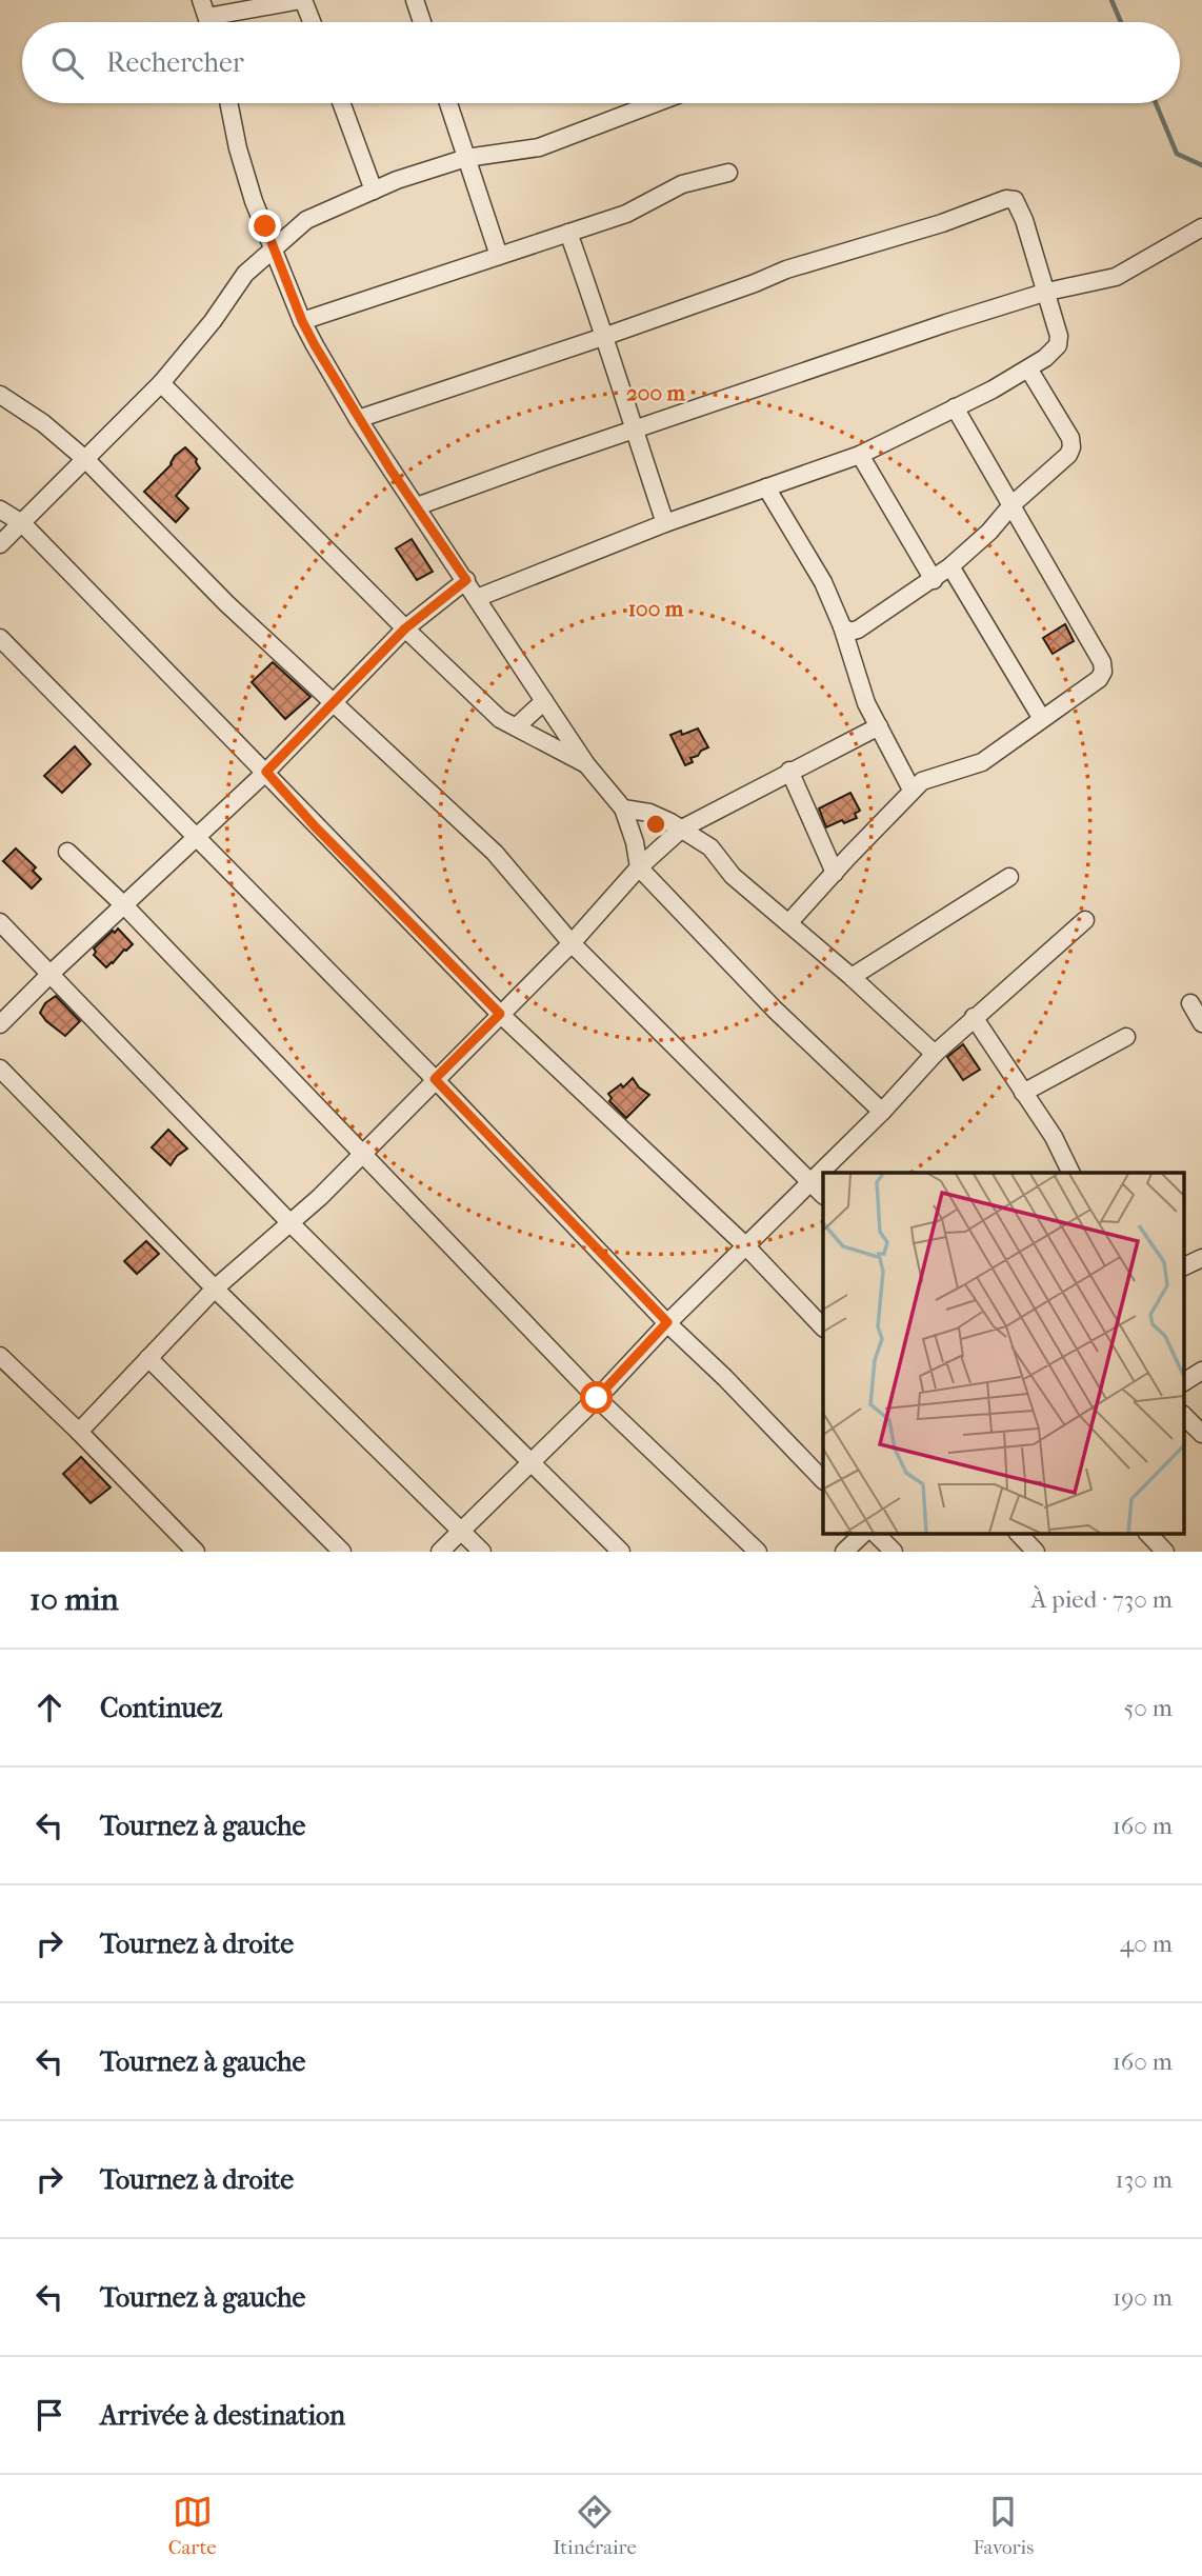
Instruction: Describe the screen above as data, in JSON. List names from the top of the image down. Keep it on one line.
{"page":{"search":"Rechercher","heading":["10 min","À pied · 730 m"],"list":[["Continuez","50 m"],["Tournez à gauche","160 m"],["Tournez à droite","40 m"],["Tournez à gauche","160 m"],["Tournez à droite","130 m"],["Tournez à gauche","190 m"],"Arrivée à destination"],"nav":["Carte","Itinéraire","Favoris"]},"rings":["200 m","100 m"]}
